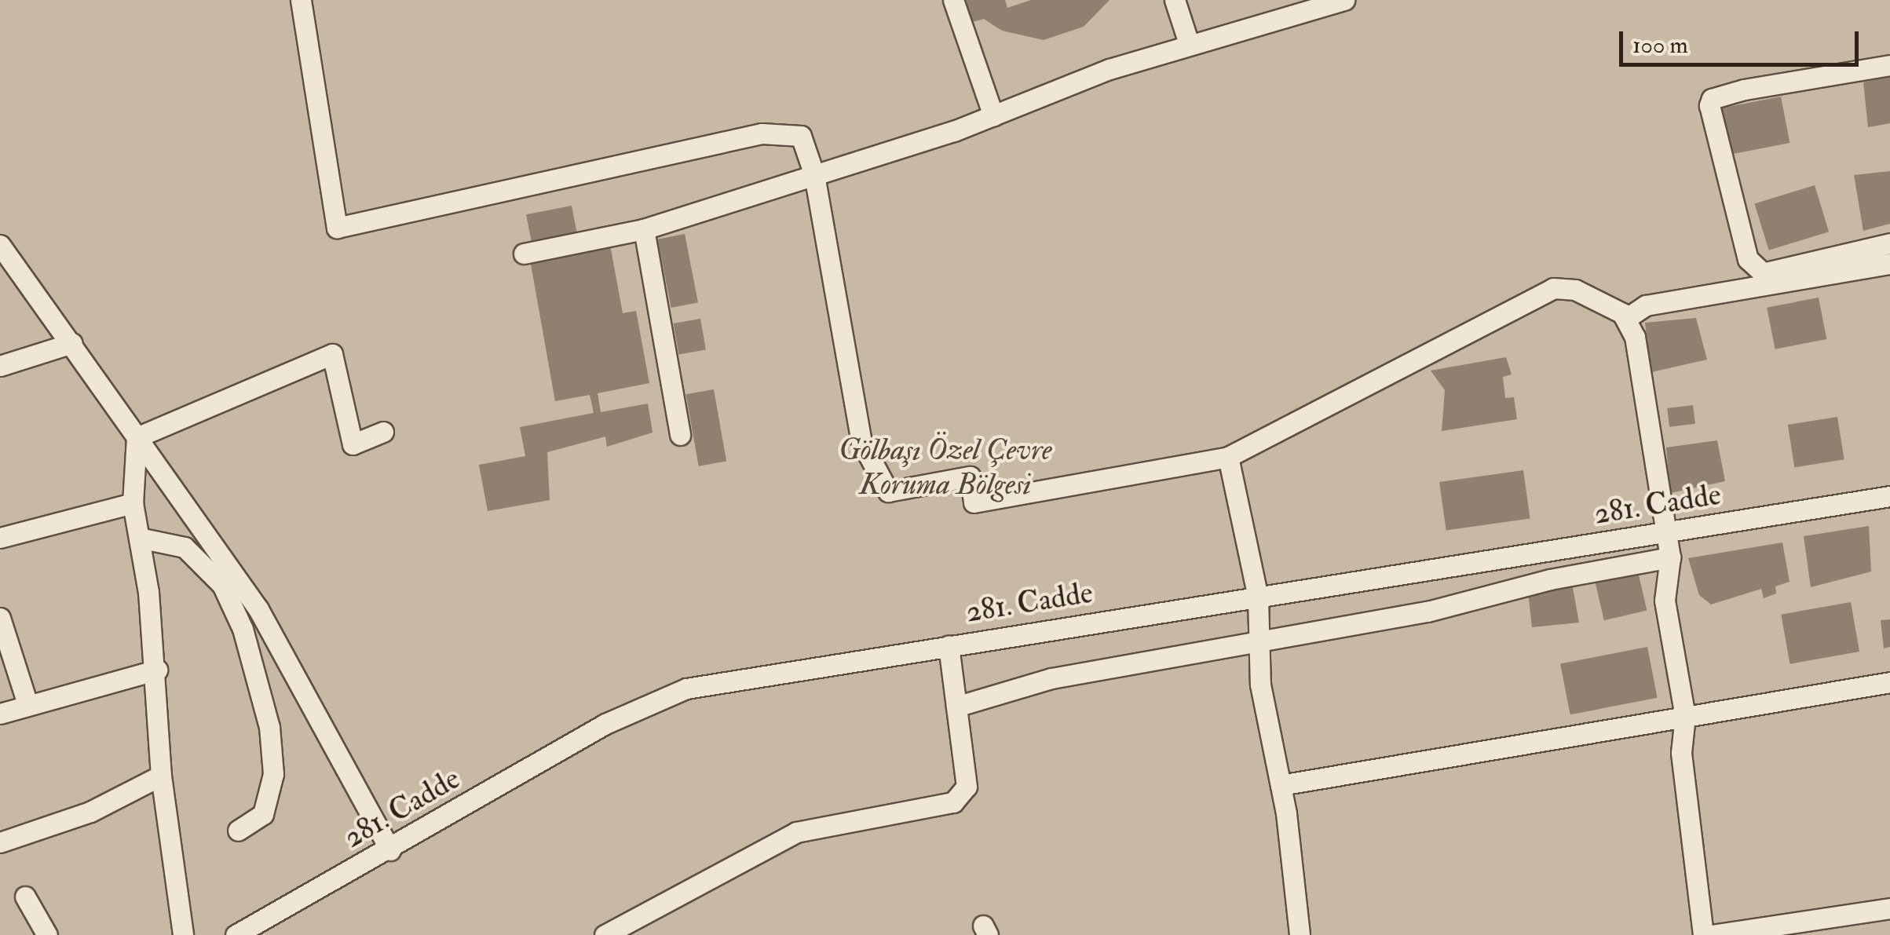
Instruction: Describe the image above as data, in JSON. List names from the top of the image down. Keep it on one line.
{"streets":{"street":["281. Cadde"]},"parks":["Gölbaşı Özel Çevre Koruma Bölgesi"],"scale_bar":"100 m"}
